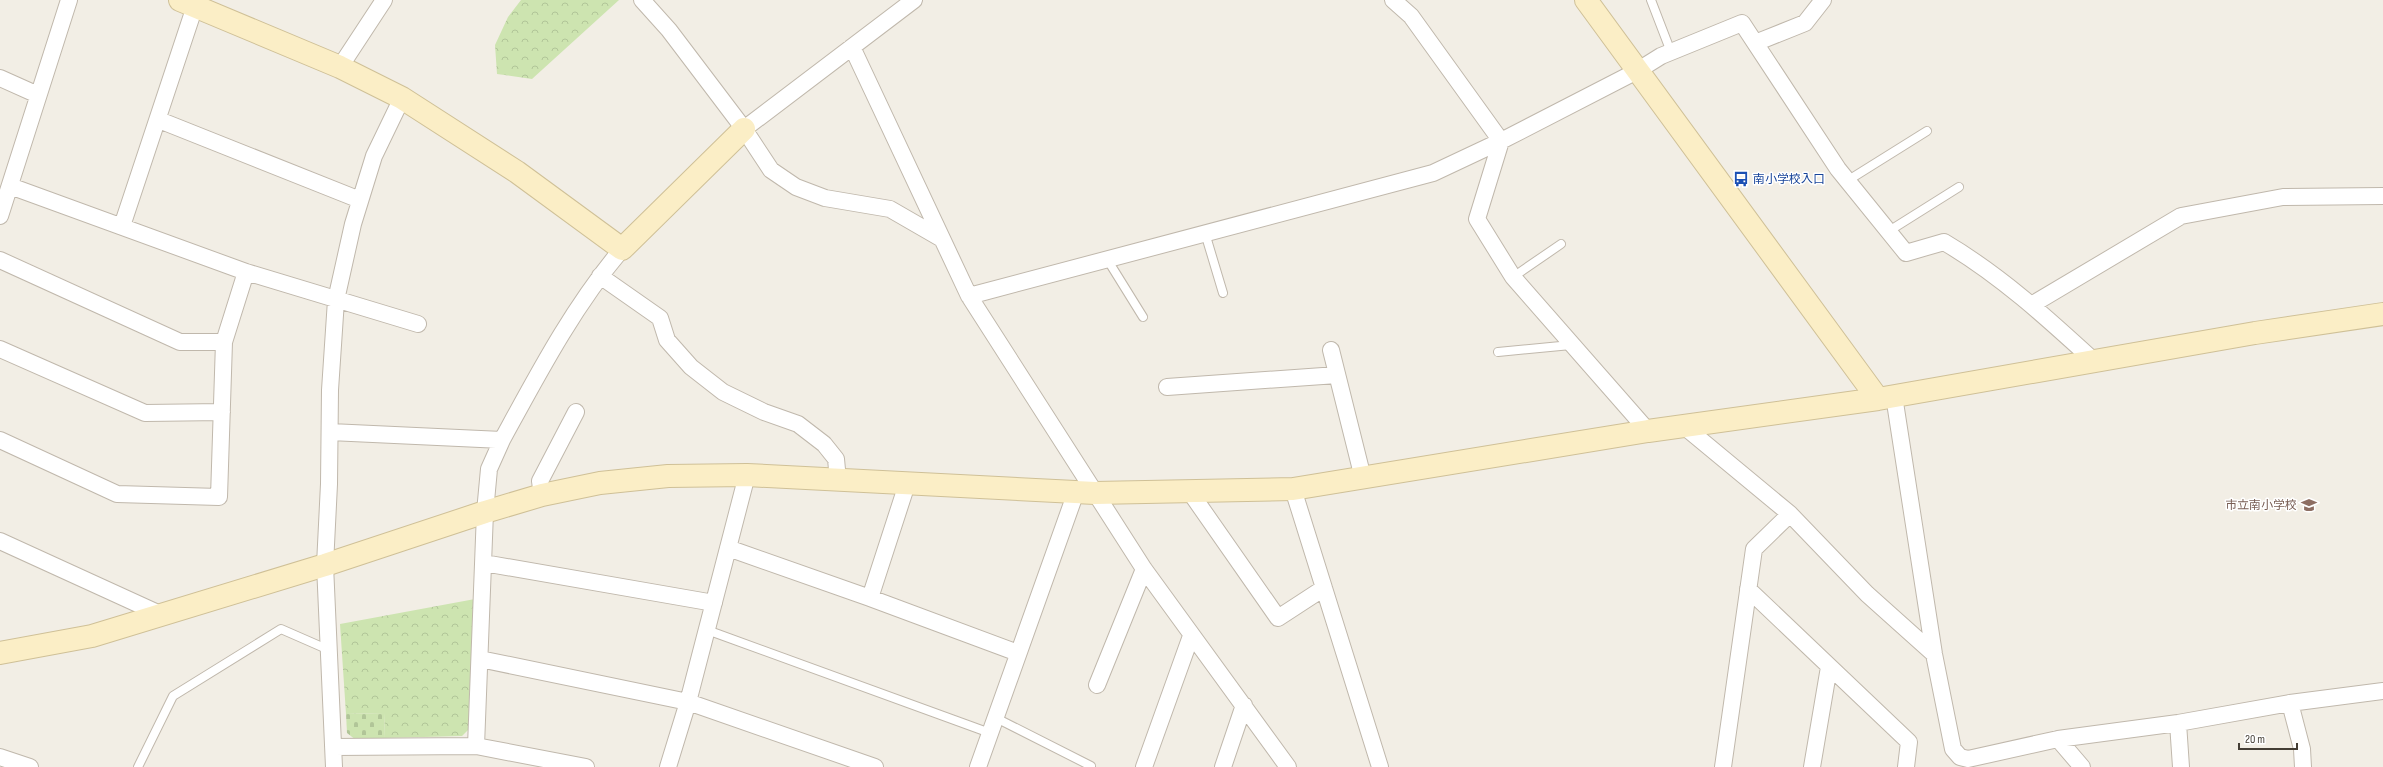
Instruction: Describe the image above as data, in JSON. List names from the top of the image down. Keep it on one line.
{"places":{"bus stop":["南小学校入口"],"school or university":["市立南小学校"]},"scale_bar":"20 m"}
